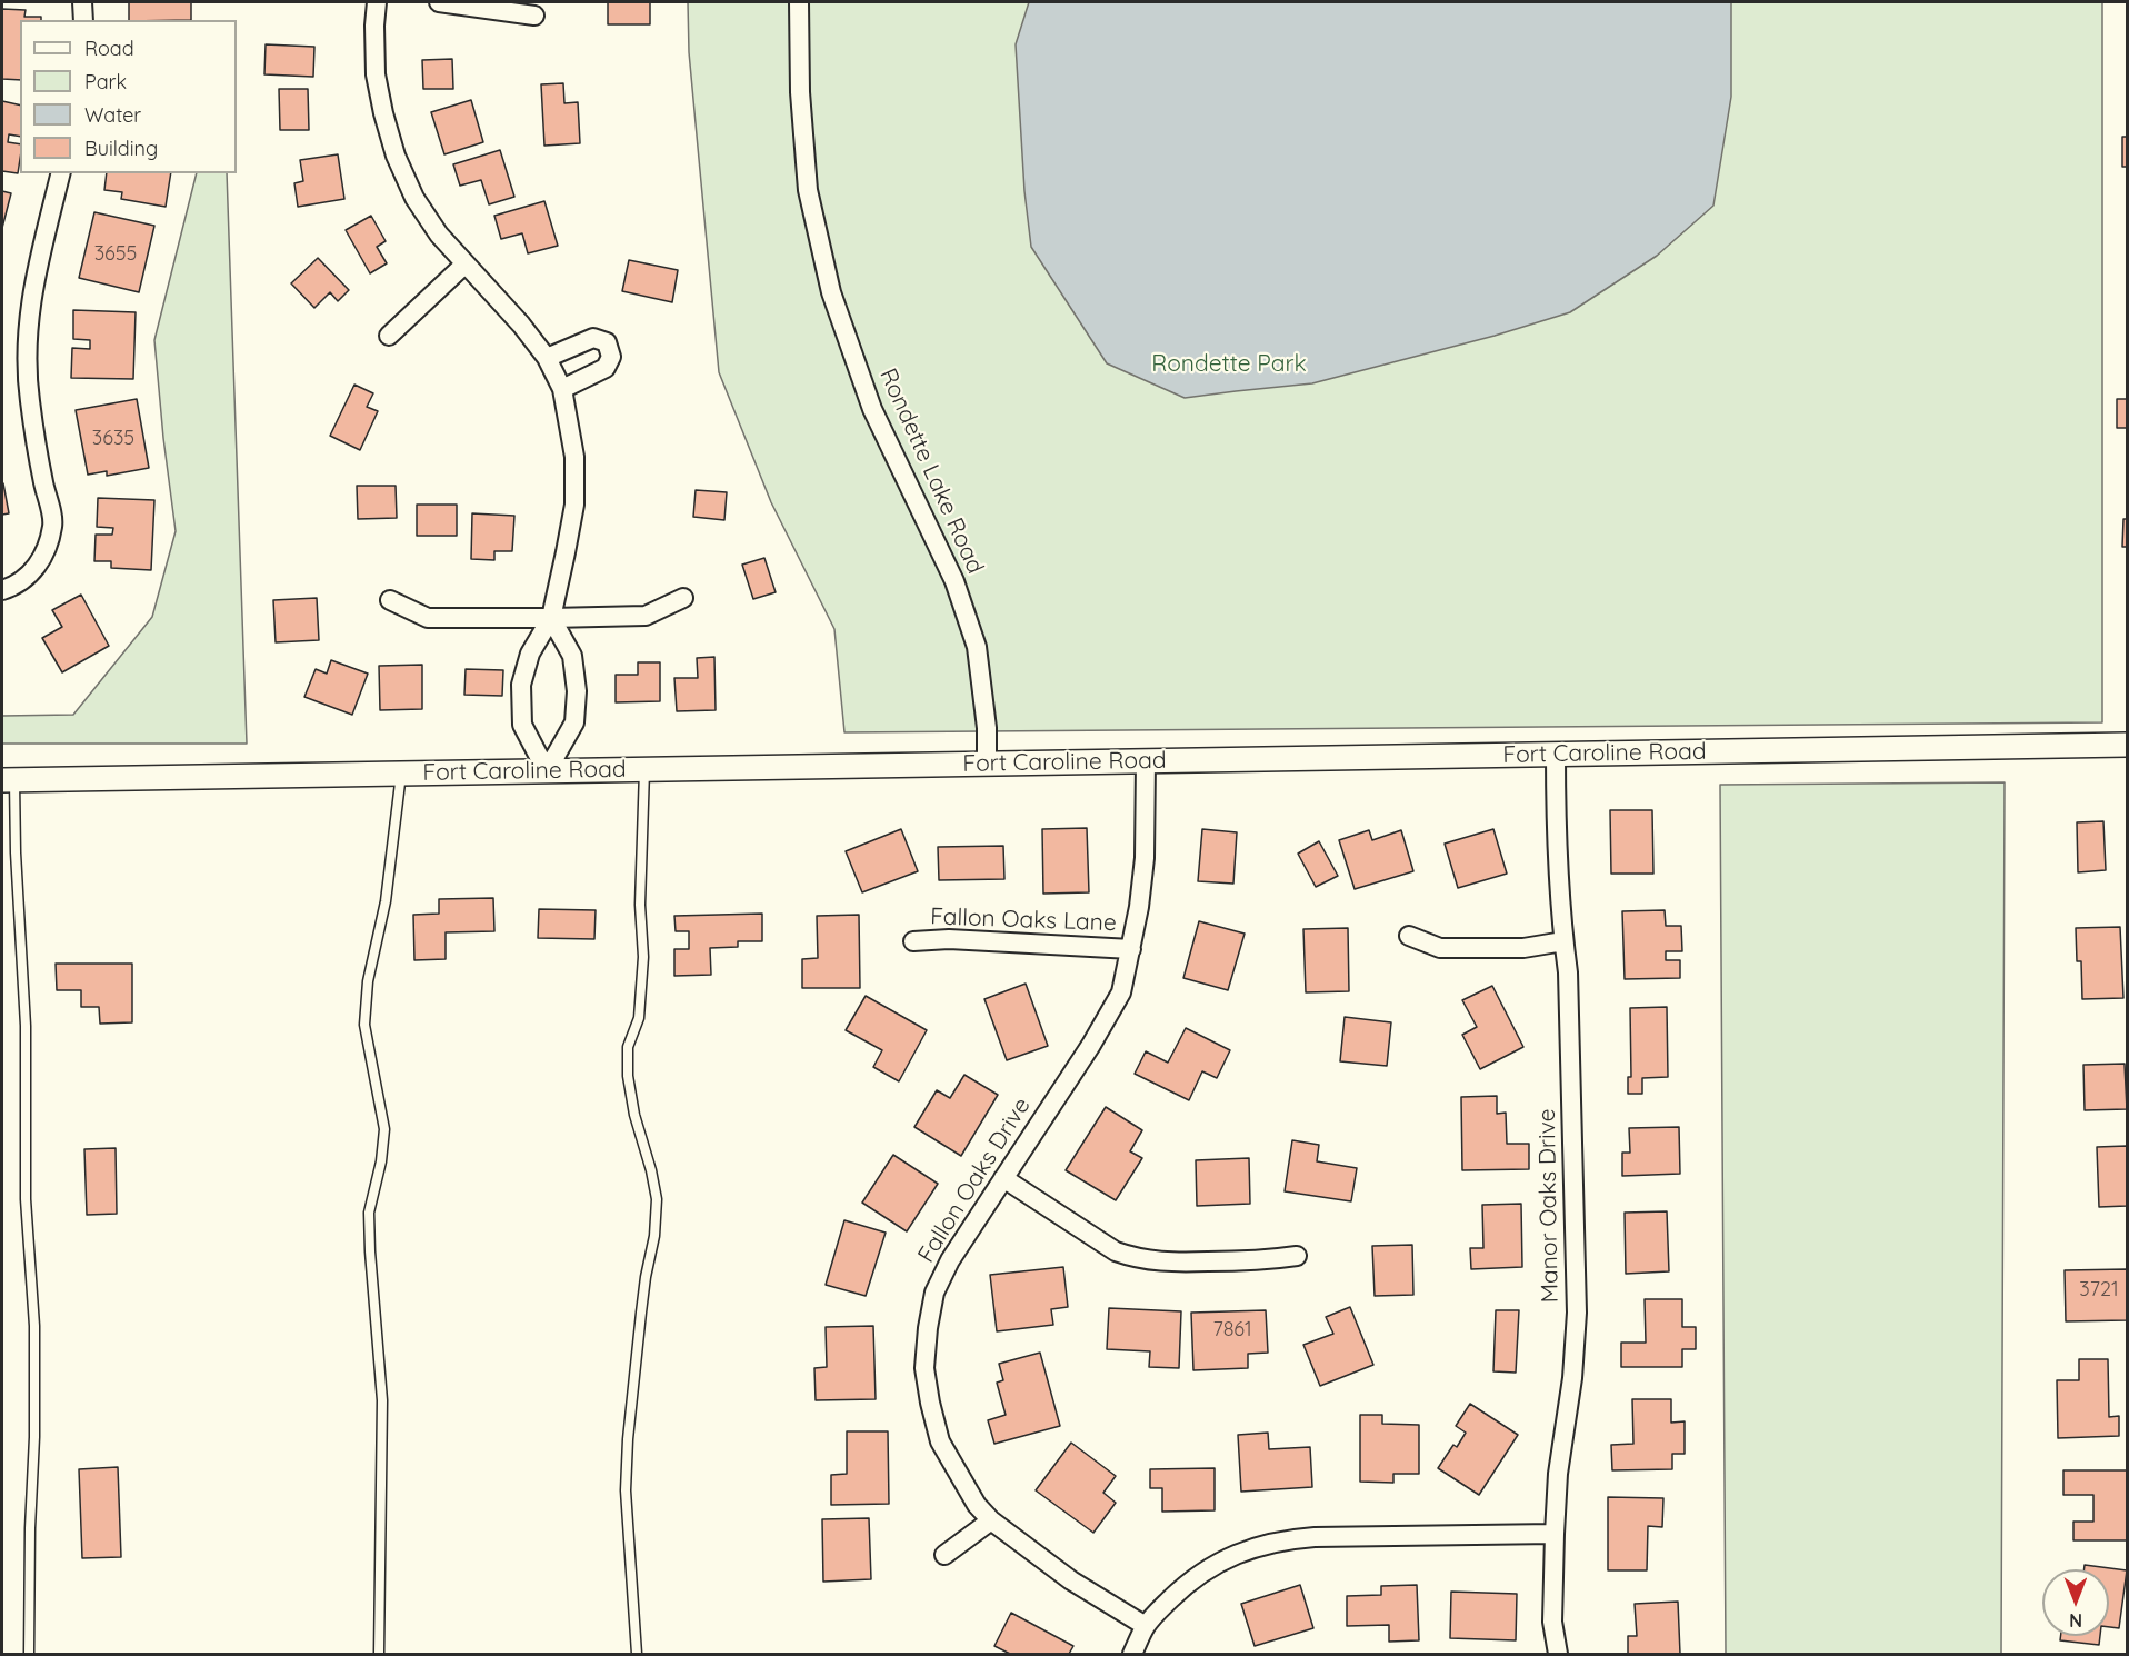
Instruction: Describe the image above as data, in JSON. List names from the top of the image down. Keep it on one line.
{"streets":{"street":["Rondette Lake Road","Fort Caroline Road","Fallon Oaks Lane","Fallon Oaks Drive","Manor Oaks Drive"]},"crossings":[["Rondette Lake Road","Fort Caroline Road"],["Fort Caroline Road","Fallon Oaks Drive"],["Fort Caroline Road","Manor Oaks Drive"],["Fallon Oaks Lane","Fallon Oaks Drive"]],"parks":["Rondette Park"],"house_numbers":["3655","3635","3721","7861"],"legend":["Road","Park","Water","Building"],"north":"bottom"}
